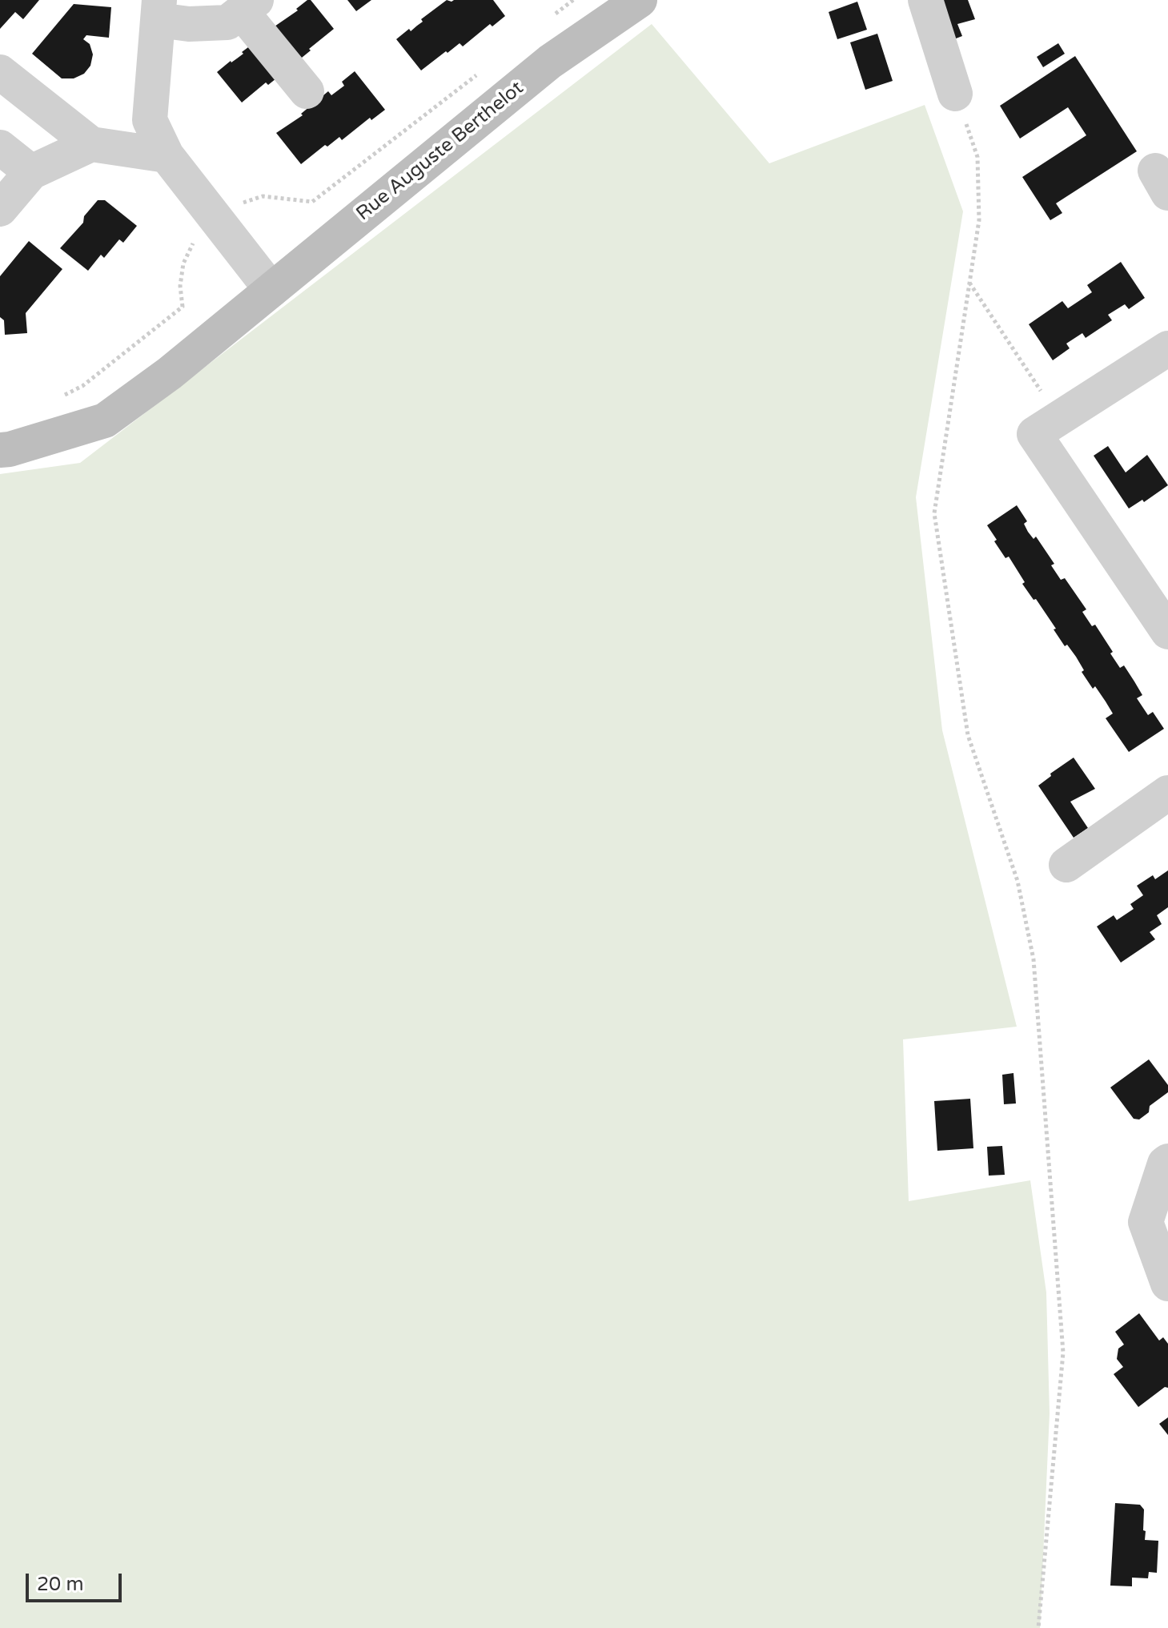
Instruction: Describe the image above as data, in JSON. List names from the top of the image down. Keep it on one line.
{"streets":{"street":["Rue Auguste Berthelot"]},"scale_bar":"20 m"}
